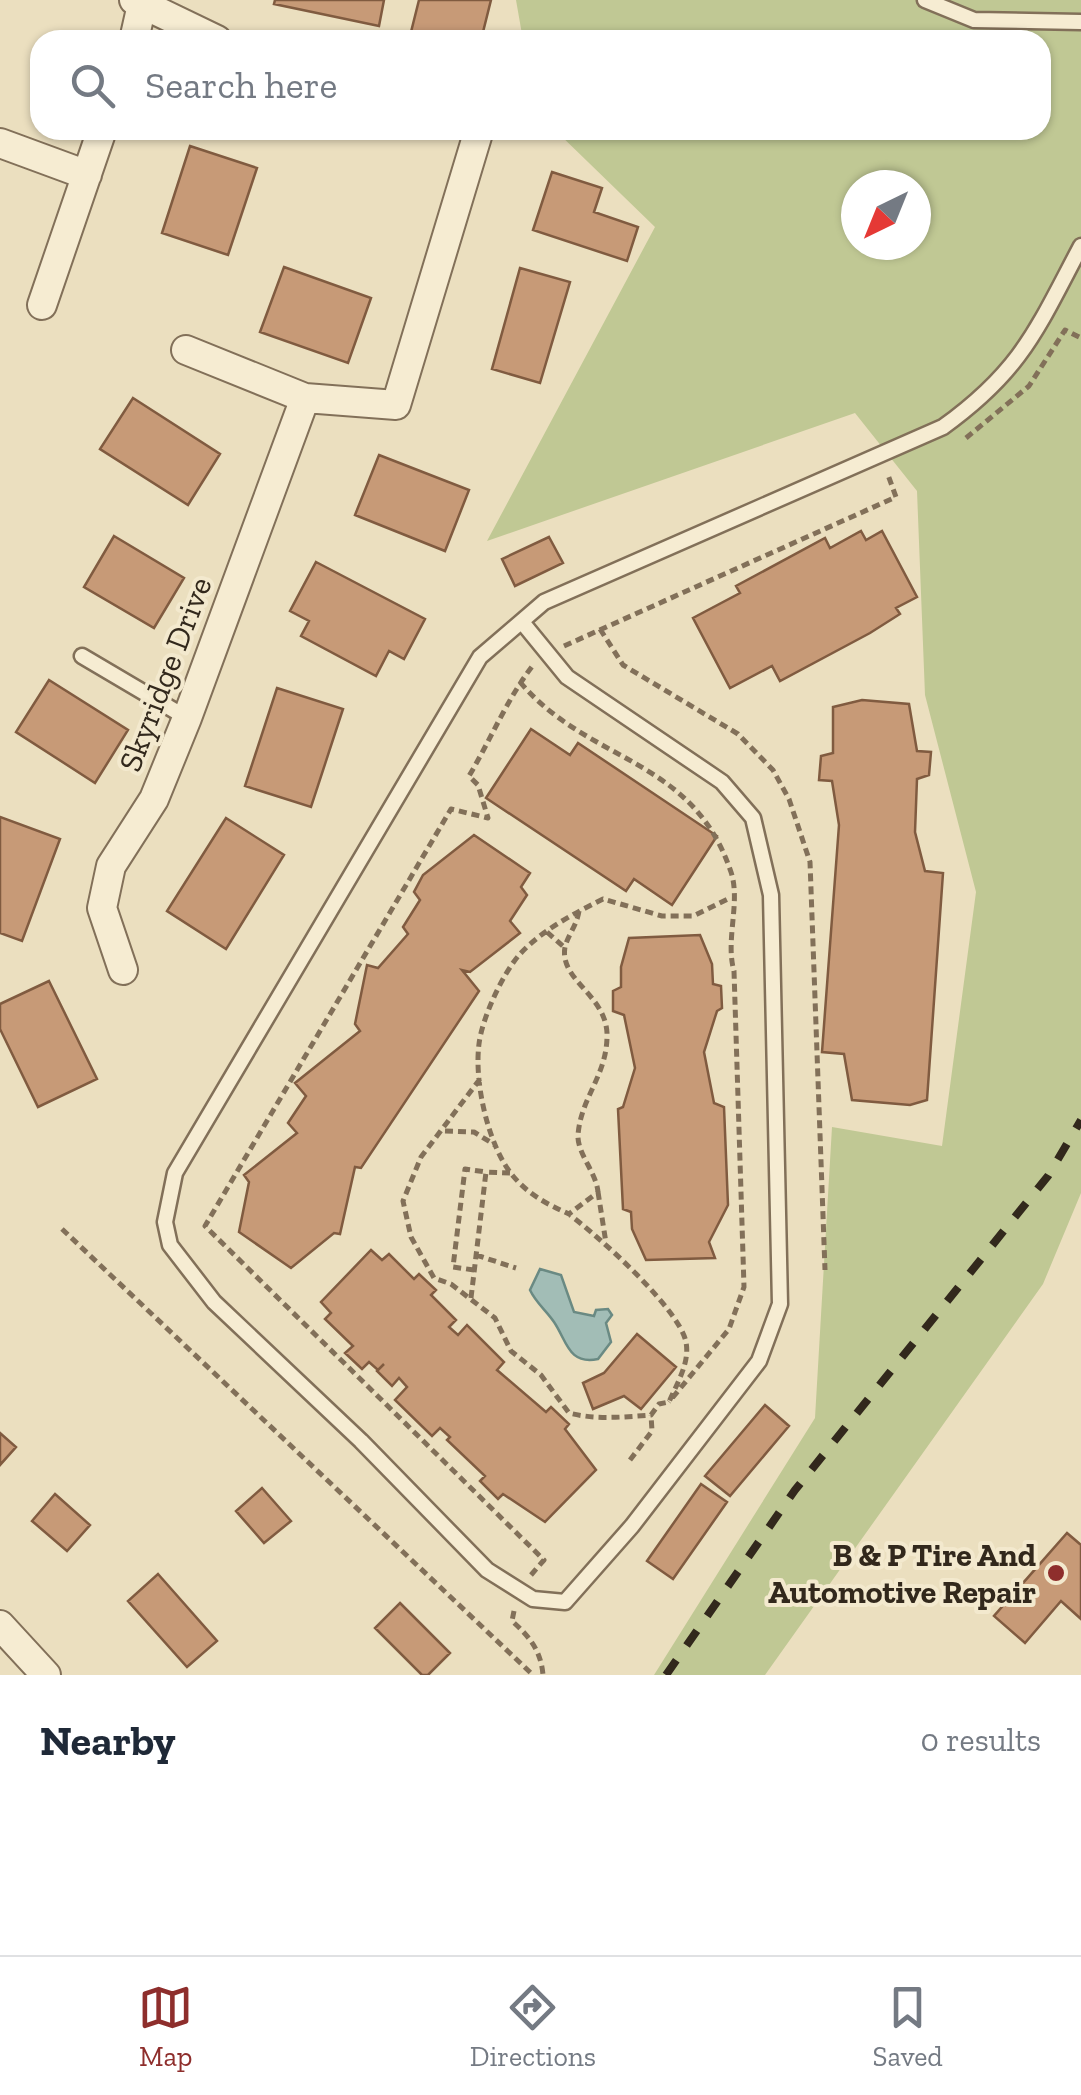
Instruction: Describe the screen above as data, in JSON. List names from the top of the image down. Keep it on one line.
{"streets":{"street":["Skyridge Drive"]},"places":["B & P Tire And Automotive Repair"],"north":"bottom left","page":{"search":"Search here","heading":["Nearby","0 results"],"nav":["Map","Directions","Saved"]}}
